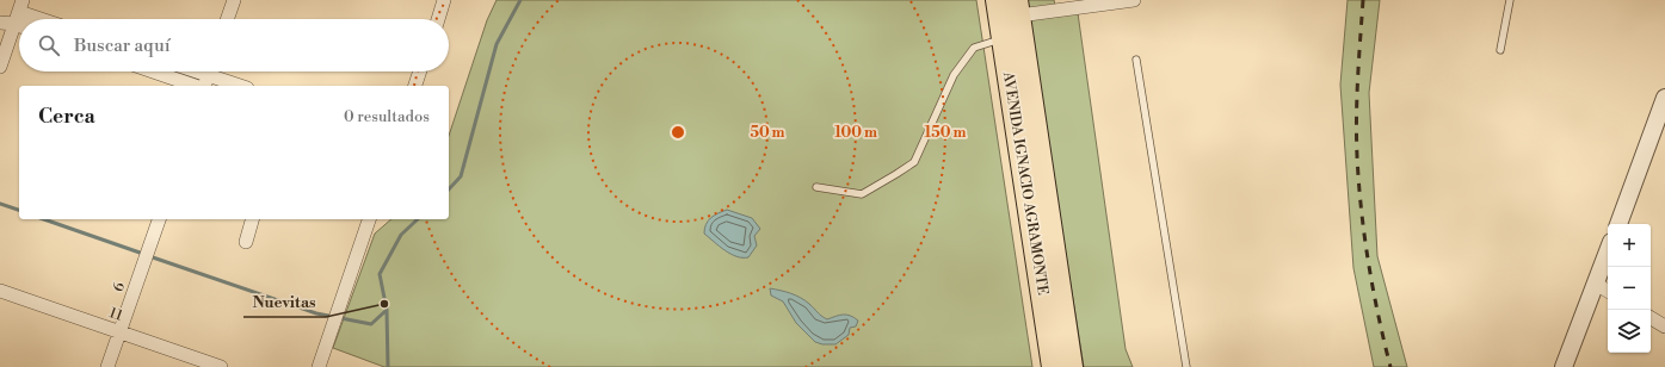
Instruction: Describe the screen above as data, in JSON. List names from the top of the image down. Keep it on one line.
{"streets":{"main road":["AVENIDA IGNACIO AGRAMONTE"],"street":["6","11"]},"crossings":[["6","11"]],"places":["Nuevitas"],"page":{"search":"Buscar aquí","heading":["Cerca","0 resultados"],"map_buttons":["+","−"]},"rings":["50 m","100 m","150 m"]}
